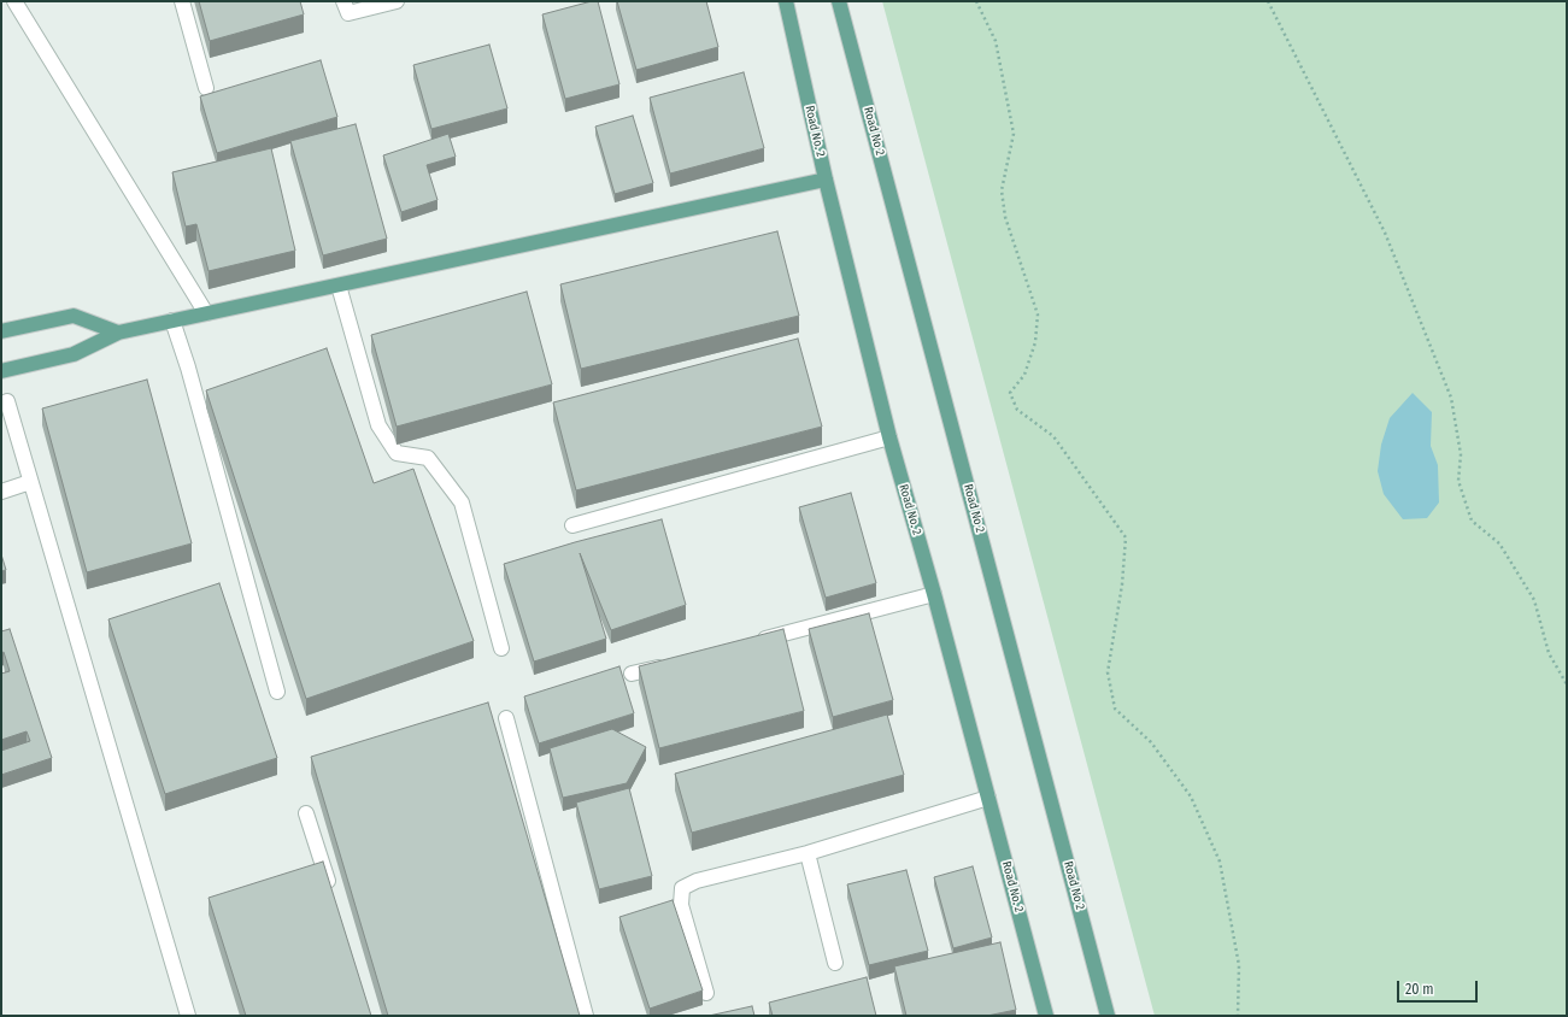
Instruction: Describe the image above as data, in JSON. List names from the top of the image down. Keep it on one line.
{"streets":{"main road":["Road No. 2","Road No 2"]},"scale_bar":"20 m"}
